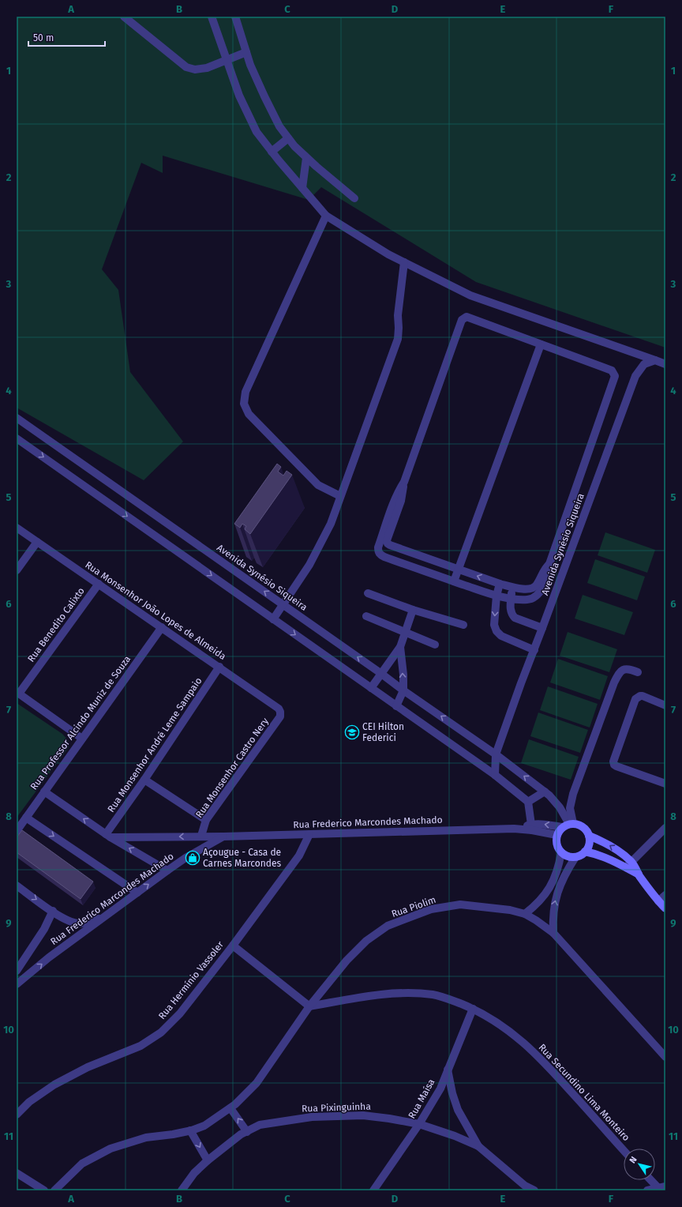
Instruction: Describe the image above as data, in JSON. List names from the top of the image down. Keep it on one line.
{"streets":{"street":["Avenida Synésio Siqueira","Rua Monsenhor João Lopes de Almeida","Rua Benedito Calixto","Rua Professor Alcindo Muniz de Souza","Rua Monsenhor André Leme Sampaio","Rua Monsenhor Castro Nery","Rua Frederico Marcondes Machado","Rua Piolim","Rua Hermínio Vassoler","Rua Secundino Lima Monteiro","Rua Maísa","Rua Pixinguinha"]},"crossings":[["Avenida Synésio Siqueira","Rua Frederico Marcondes Machado"],["Rua Monsenhor João Lopes de Almeida","Rua Benedito Calixto"],["Rua Monsenhor João Lopes de Almeida","Rua Professor Alcindo Muniz de Souza"],["Rua Monsenhor João Lopes de Almeida","Rua Monsenhor André Leme Sampaio"],["Rua Monsenhor João Lopes de Almeida","Rua Monsenhor Castro Nery"],["Rua Monsenhor André Leme Sampaio","Rua Frederico Marcondes Machado"],["Rua Monsenhor Castro Nery","Rua Frederico Marcondes Machado"],["Rua Frederico Marcondes Machado","Rua Hermínio Vassoler"],["Rua Piolim","Rua Secundino Lima Monteiro"],["Rua Secundino Lima Monteiro","Rua Maísa"],["Rua Maísa","Rua Pixinguinha"]],"places":{"school or university":["CEI Hilton Federici"],"shop":["Açougue - Casa de Carnes Marcondes"]},"scale_bar":"50 m","north":"top left","grid":{"columns":["A","B","C","D","E","F"],"rows":["1","2","3","4","5","6","7","8","9","10","11"]}}
